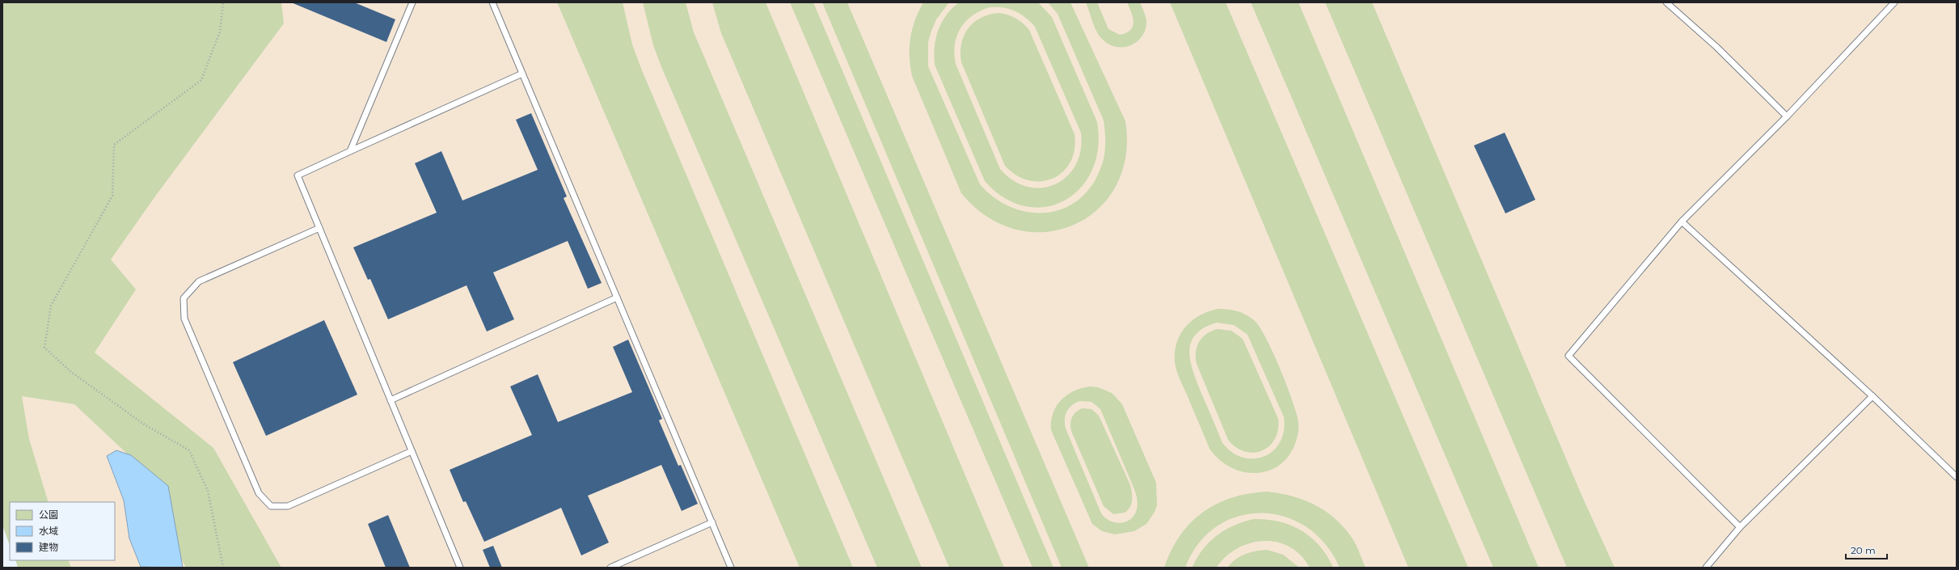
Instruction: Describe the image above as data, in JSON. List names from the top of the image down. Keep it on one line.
{"legend":["公園","水域","建物"],"scale_bar":"20 m"}
